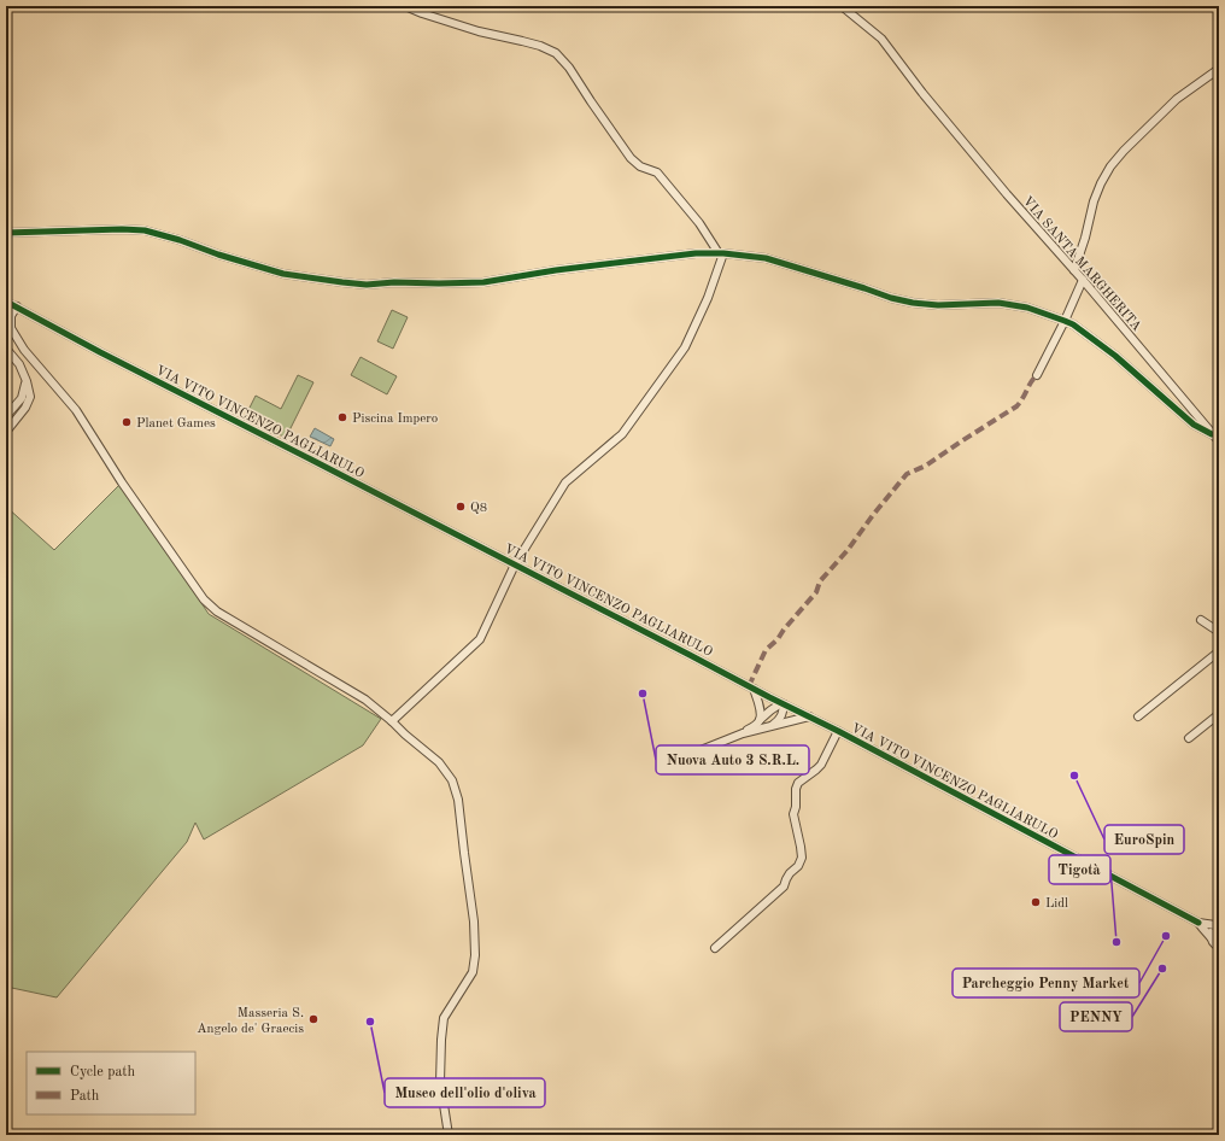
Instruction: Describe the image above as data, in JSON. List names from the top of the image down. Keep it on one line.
{"streets":{"street":["VIA SANTA MARGHERITA","VIA VITO VINCENZO PAGLIARULO"]},"places":["Piscina Impero","Planet Games","Q8","Nuova Auto 3 S.R.L.","EuroSpin","Lidl","Parcheggio Penny Market","Tigotà","PENNY","Masseria S. Angelo de' Graecis","Museo dell'olio d'oliva"],"legend":["Cycle path","Path"]}
